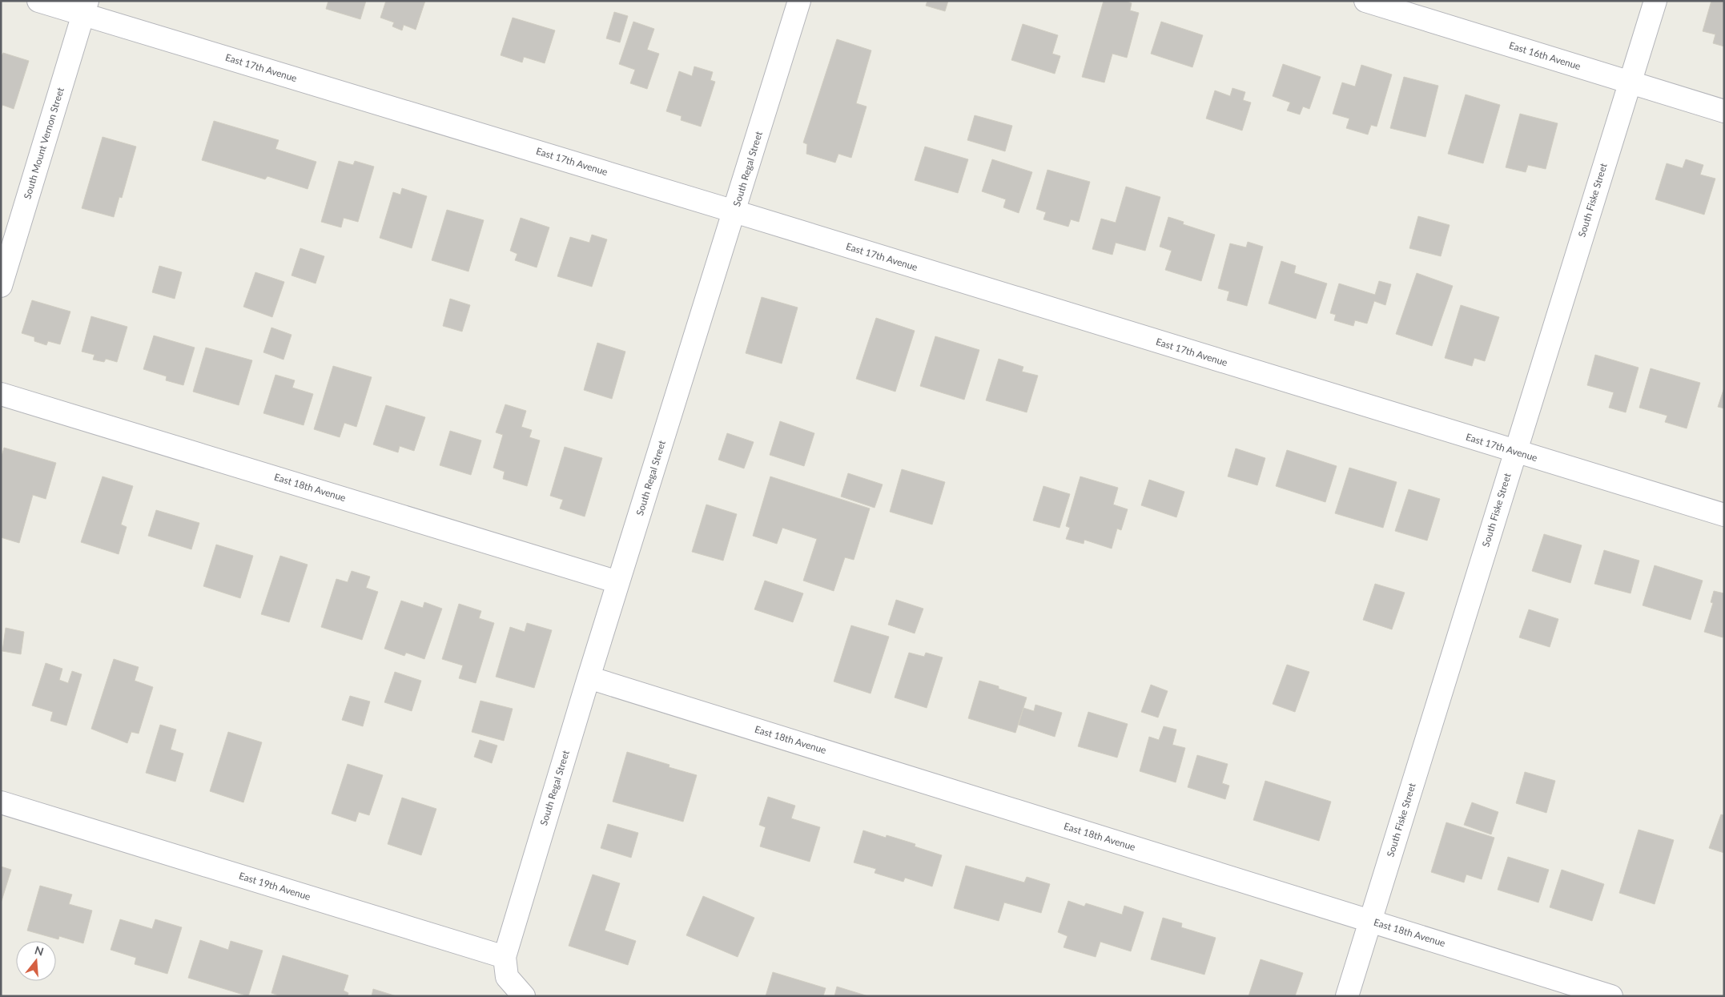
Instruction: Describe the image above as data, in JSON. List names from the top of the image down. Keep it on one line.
{"streets":{"street":["East 16th Avenue","East 17th Avenue","South Mount Vernon Street","South Regal Street","South Fiske Street","East 18th Avenue","East 19th Avenue"]},"crossings":[["East 16th Avenue","South Fiske Street"],["East 17th Avenue","South Mount Vernon Street"],["East 17th Avenue","South Regal Street"],["East 17th Avenue","South Fiske Street"],["South Regal Street","East 18th Avenue"],["South Regal Street","East 19th Avenue"],["South Fiske Street","East 18th Avenue"]],"north":"top"}
